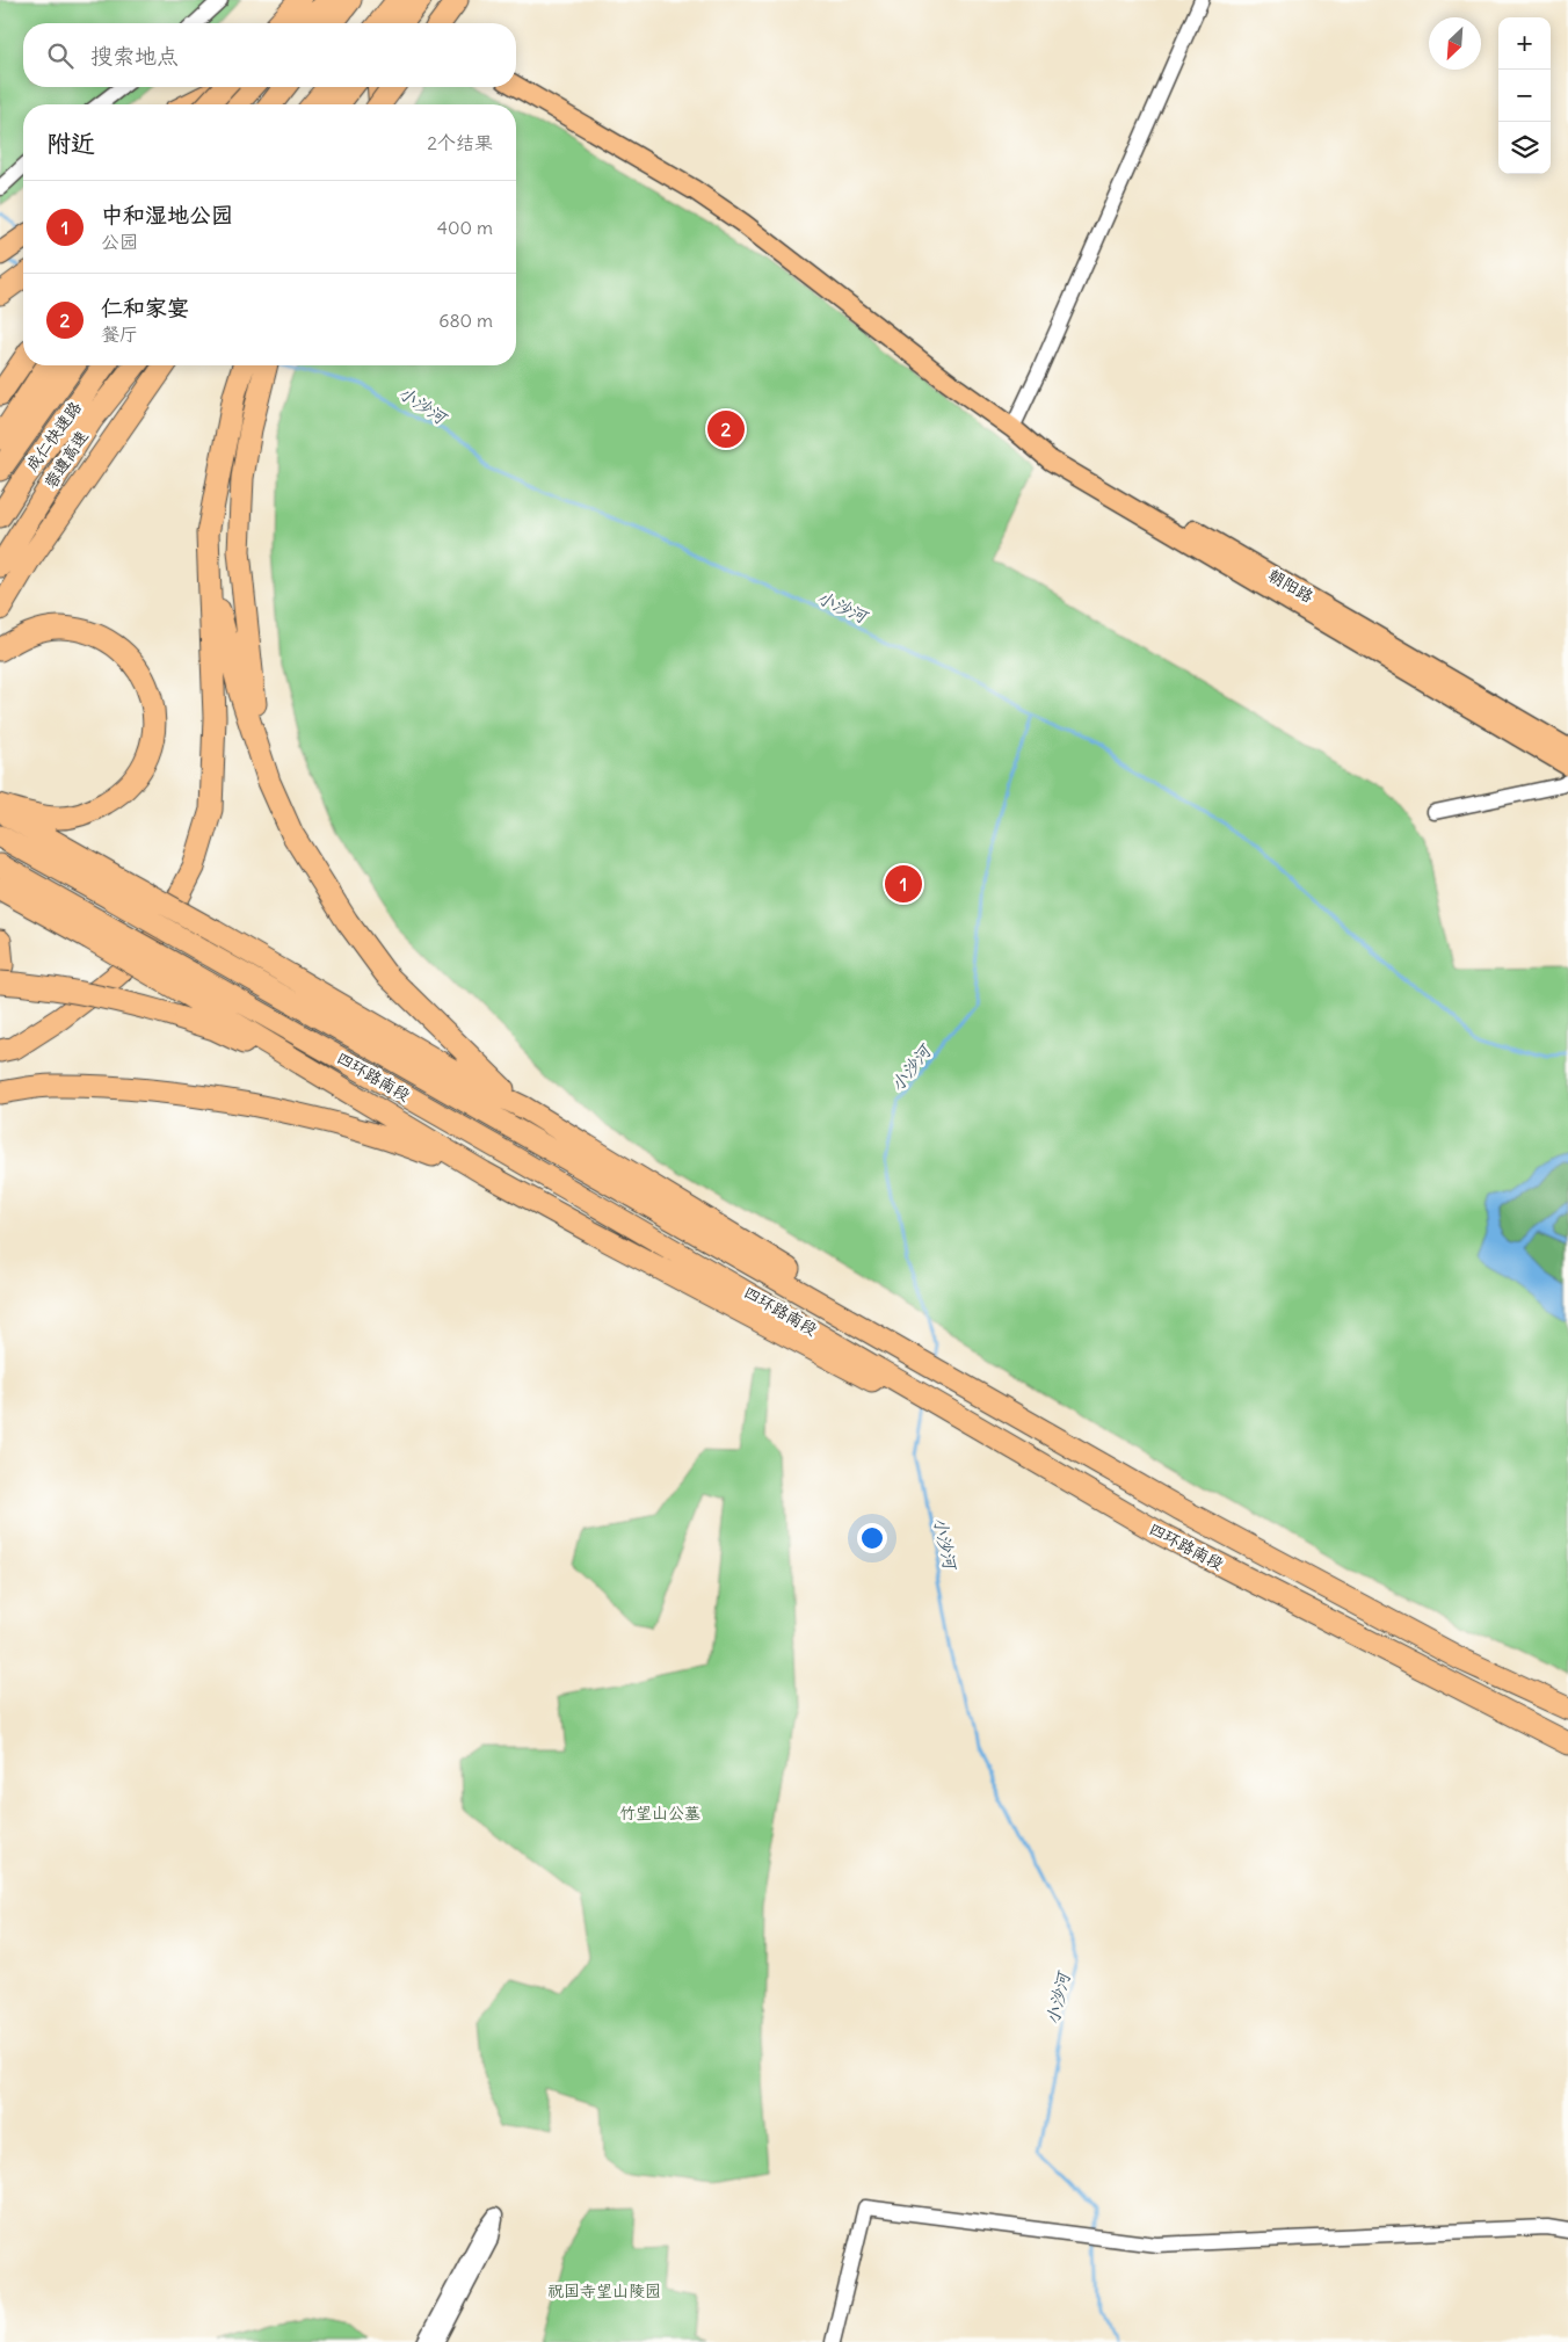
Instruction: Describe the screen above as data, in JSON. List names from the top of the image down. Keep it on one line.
{"streets":{"highway":["成仁快速路","蓉遵高速","四环路南段"],"main road":["朝阳路"]},"water":["小沙河"],"parks":["竹望山公墓","祝国寺望山陵园"],"north":"bottom left","page":{"map_buttons":["+","−"],"search":"搜索地点","heading":["附近","2个结果"],"list":[{"mark":"1","name":"中和湿地公园","note":"公园","value":"400 m"},{"mark":"2","name":"仁和家宴","note":"餐厅","value":"680 m"}],"pins":["2","1"]}}
